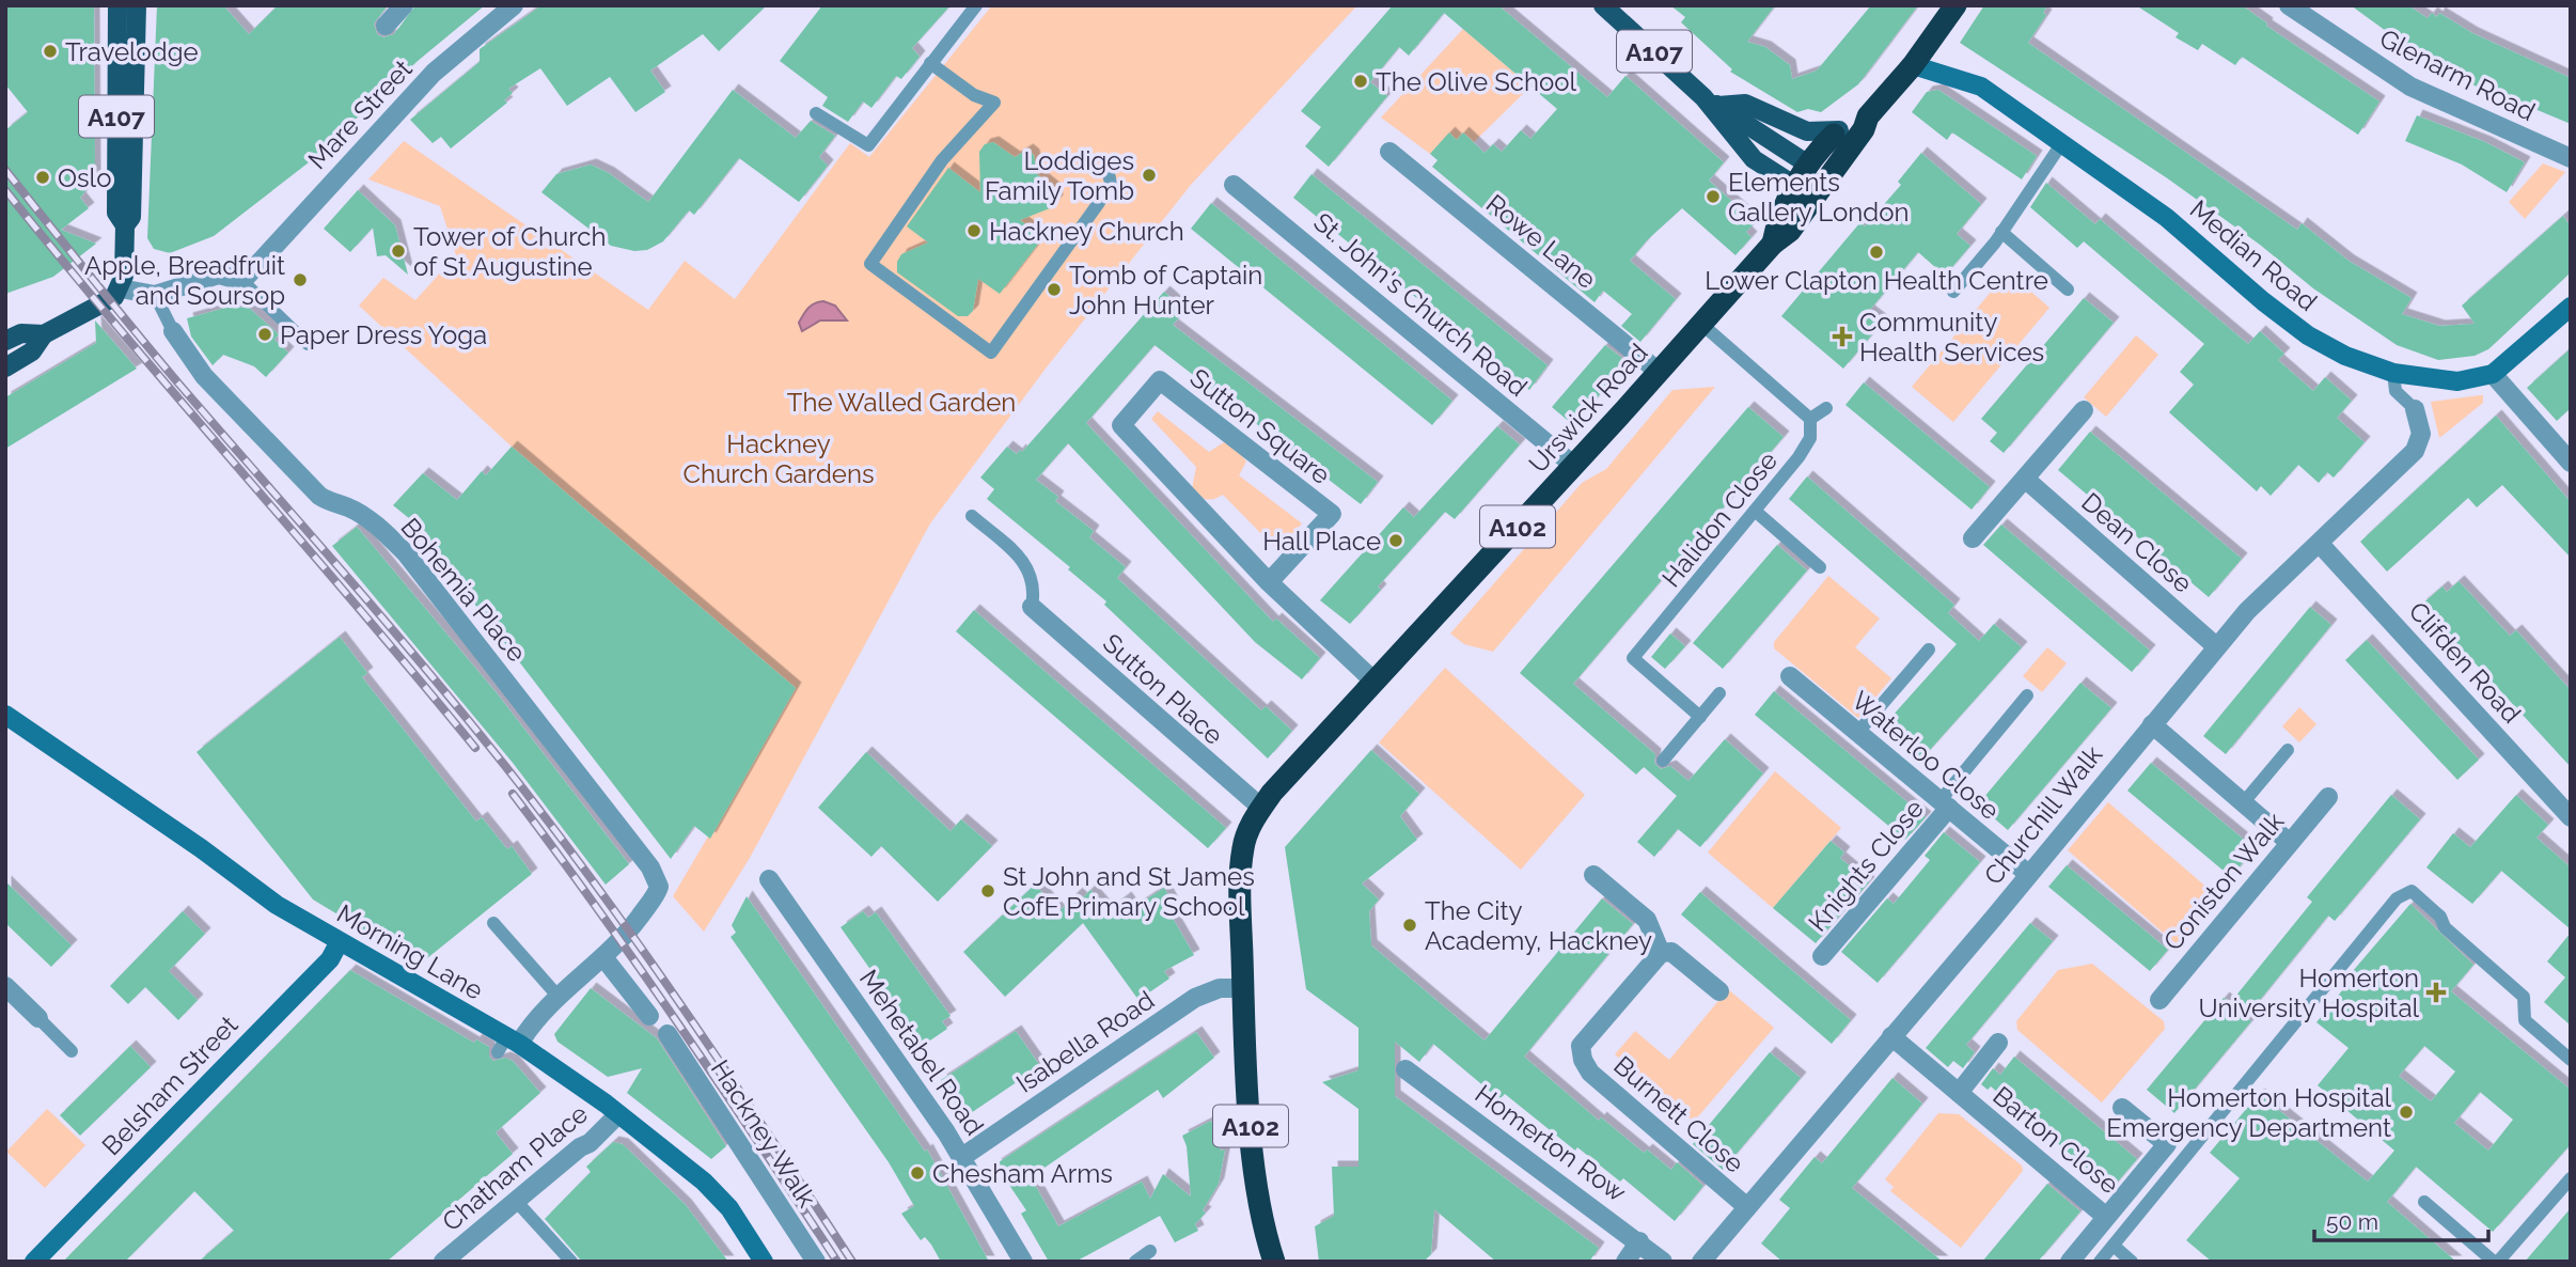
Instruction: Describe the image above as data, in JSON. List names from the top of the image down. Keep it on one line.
{"streets":{"highway":["Urswick Road","A102"],"main road":["A107"],"street":["Glenarm Road","Mare Street","Rowe Lane","Median Road","St. John's Church Road","Sutton Square","Dean Close","Bohemia Place","Clifden Road","Sutton Place","Waterloo Close","Churchill Walk","Knights Close","Coniston Walk","Morning Lane","Isabella Road","Mehetabel Road","Belsham Street","Burnett Close","Hackney Walk","Barton Close","Homerton Row","Chatham Place"],"lane":["Halidon Close"]},"crossings":[["A107","Urswick Road"],["Rowe Lane","Urswick Road"],["St. John's Church Road","Urswick Road"],["Urswick Road","Sutton Square"],["Urswick Road","A102"],["Urswick Road","Sutton Place"],["A102","Sutton Place"],["A102","Isabella Road"],["Dean Close","Churchill Walk"],["Clifden Road","Churchill Walk"],["Waterloo Close","Churchill Walk"],["Waterloo Close","Knights Close"],["Churchill Walk","Burnett Close"],["Churchill Walk","Barton Close"],["Morning Lane","Belsham Street"],["Morning Lane","Chatham Place"],["Isabella Road","Mehetabel Road"]],"parks":["The Walled Garden","Hackney Church Gardens"],"places":{"other":["Travelodge","The Olive School","Loddiges Family Tomb","Oslo","Elements Gallery London","Hackney Church","Tower of Church of St Augustine","Lower Clapton Health Centre","Apple, Breadfruit and Soursop","Tomb of Captain John Hunter","Paper Dress Yoga","Hall Place","St John and St James CofE Primary School","The City Academy, Hackney","Homerton Hospital Emergency Department","Chesham Arms"],"health":["Community Health Services","Homerton University Hospital"]},"scale_bar":"50 m"}
